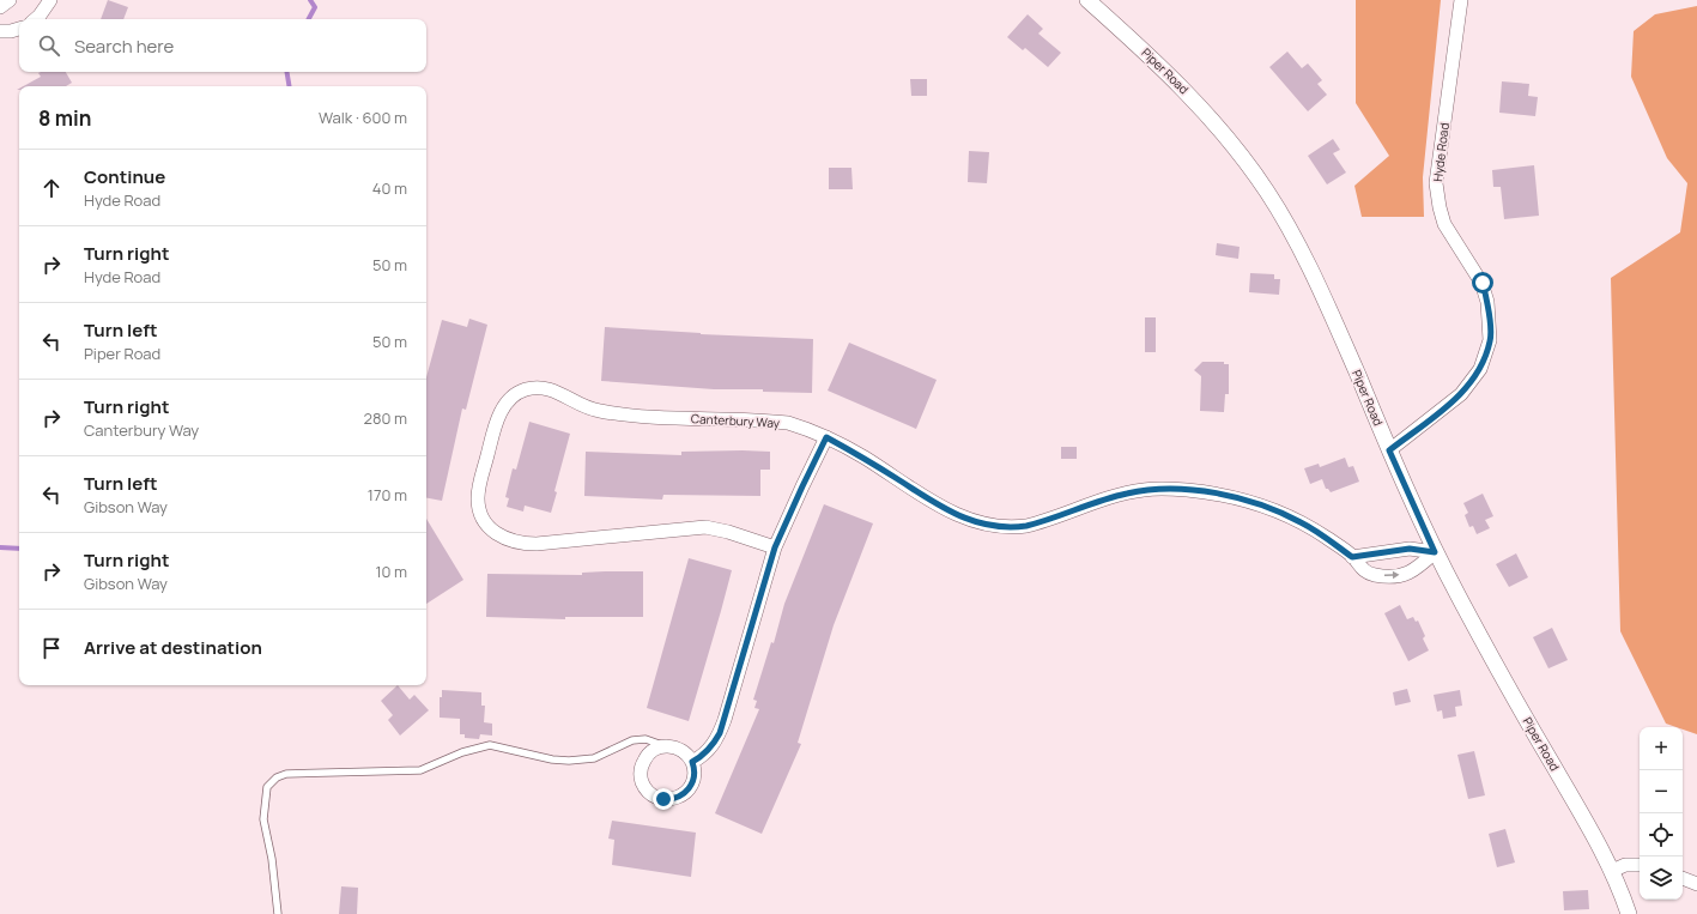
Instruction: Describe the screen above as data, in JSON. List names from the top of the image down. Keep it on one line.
{"streets":{"street":["Piper Road","Hyde Road","Canterbury Way"]},"crossings":[["Piper Road","Hyde Road"],["Piper Road","Canterbury Way"]],"page":{"search":"Search here","heading":["8 min","Walk · 600 m"],"list":[["Continue","Hyde Road","40 m"],["Turn right","Hyde Road","50 m"],["Turn left","Piper Road","50 m"],["Turn right","Canterbury Way","280 m"],["Turn left","Gibson Way","170 m"],["Turn right","Gibson Way","10 m"],"Arrive at destination"],"map_buttons":["+","−"]}}
